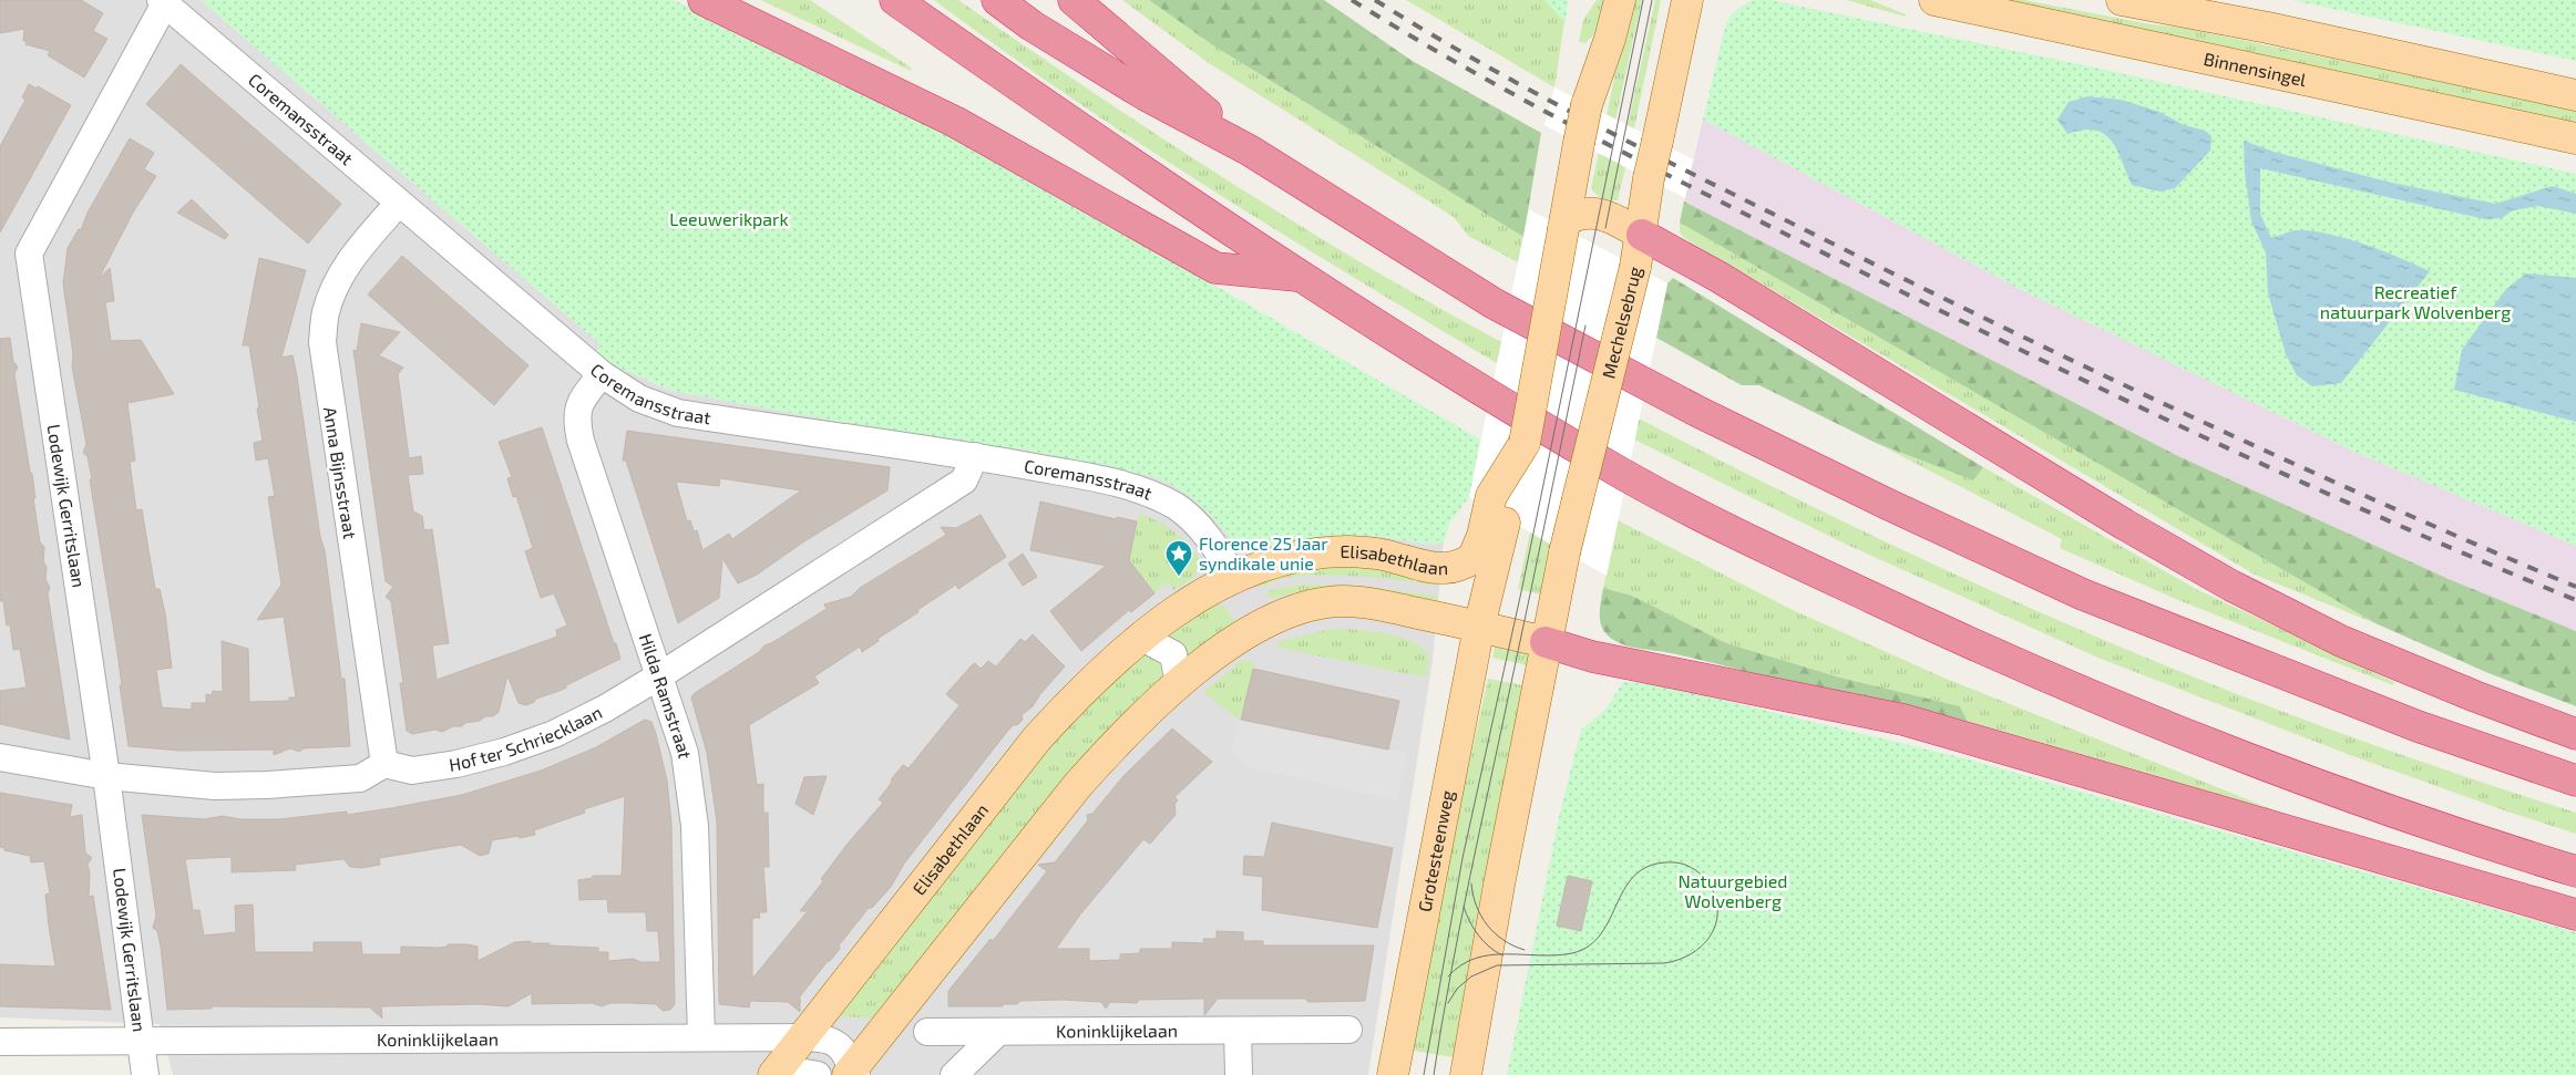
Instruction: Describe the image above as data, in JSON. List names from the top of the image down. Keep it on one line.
{"streets":{"main road":["Binnensingel","Mechelsebrug","Elisabethlaan","Grotesteenweg"],"street":["Coremansstraat","Anna Bijnsstraat","Lodewijk Gerritslaan","Hilda Ramstraat","Hof ter Schriecklaan","Koninklijkelaan"]},"crossings":[["Coremansstraat","Anna Bijnsstraat"],["Coremansstraat","Lodewijk Gerritslaan"],["Coremansstraat","Elisabethlaan"],["Coremansstraat","Hilda Ramstraat"],["Coremansstraat","Hof ter Schriecklaan"],["Anna Bijnsstraat","Hof ter Schriecklaan"],["Lodewijk Gerritslaan","Koninklijkelaan"],["Elisabethlaan","Koninklijkelaan"],["Hilda Ramstraat","Hof ter Schriecklaan"],["Hilda Ramstraat","Koninklijkelaan"]],"parks":["Leeuwerikpark","Recreatief natuurpark Wolvenberg","Natuurgebied Wolvenberg"],"places":{"place":["Florence 25 Jaar syndikale unie"]}}
